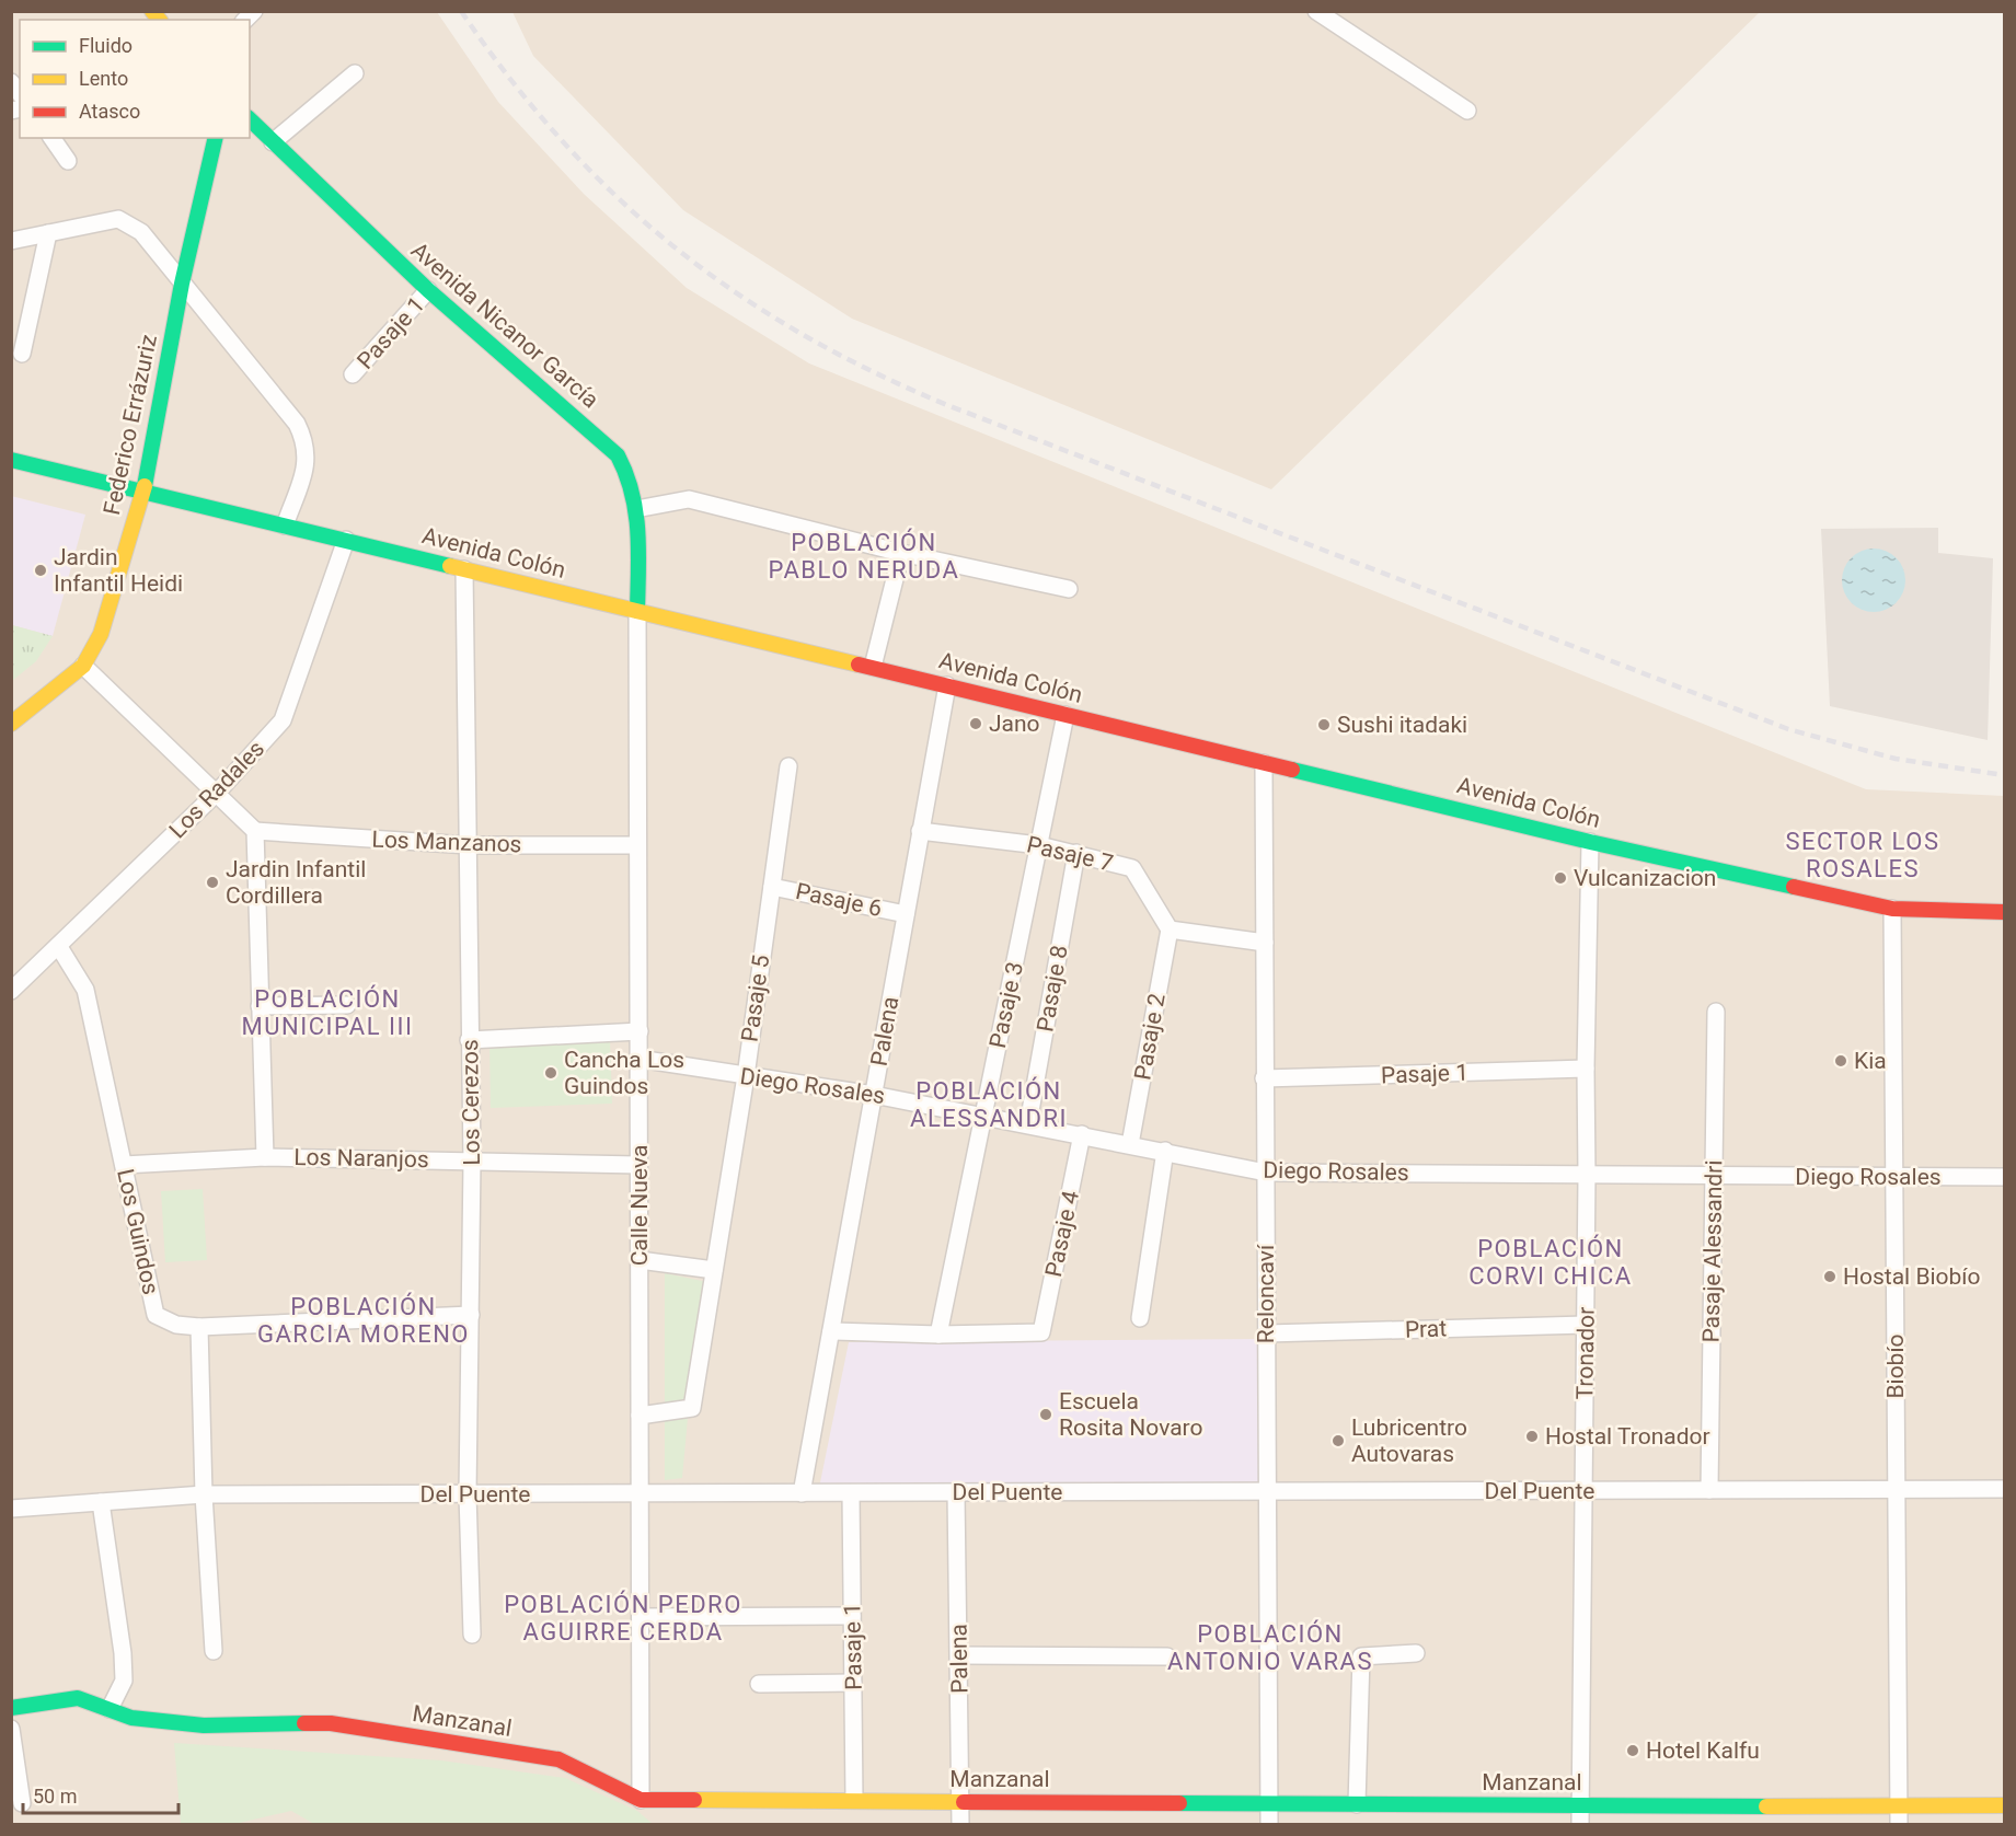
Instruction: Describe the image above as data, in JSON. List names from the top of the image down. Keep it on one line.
{"streets":{"street":["Avenida Nicanor García","Pasaje 1","Federico Errázuriz","Avenida Colón","Los Radales","Los Manzanos","Pasaje 7","Pasaje 6","Pasaje 8","Pasaje 5","Pasaje 3","Palena","Pasaje 2","Diego Rosales","Los Cerezos","Los Naranjos","Calle Nueva","Los Guindos","Pasaje 4","Pasaje Alessandri","Reloncaví","Prat","Tronador","Biobío","Del Puente","Manzanal"]},"crossings":[["Avenida Nicanor García","Pasaje 1"],["Avenida Nicanor García","Avenida Colón"],["Avenida Nicanor García","Calle Nueva"],["Pasaje 1","Reloncaví"],["Pasaje 1","Tronador"],["Pasaje 1","Del Puente"],["Pasaje 1","Manzanal"],["Federico Errázuriz","Avenida Colón"],["Avenida Colón","Los Radales"],["Avenida Colón","Pasaje 3"],["Avenida Colón","Palena"],["Avenida Colón","Los Cerezos"],["Avenida Colón","Calle Nueva"],["Avenida Colón","Reloncaví"],["Avenida Colón","Tronador"],["Avenida Colón","Biobío"],["Los Radales","Los Guindos"],["Los Manzanos","Los Cerezos"],["Los Manzanos","Calle Nueva"],["Pasaje 7","Pasaje 8"],["Pasaje 7","Pasaje 3"],["Pasaje 7","Palena"],["Pasaje 7","Pasaje 2"],["Pasaje 6","Pasaje 5"],["Pasaje 6","Palena"],["Pasaje 8","Diego Rosales"],["Pasaje 5","Diego Rosales"],["Pasaje 5","Calle Nueva"],["Pasaje 3","Diego Rosales"],["Pasaje 3","Pasaje 4"],["Palena","Diego Rosales"],["Palena","Del Puente"],["Palena","Manzanal"],["Pasaje 2","Diego Rosales"],["Diego Rosales","Calle Nueva"],["Diego Rosales","Pasaje 4"],["Diego Rosales","Pasaje Alessandri"],["Diego Rosales","Reloncaví"],["Diego Rosales","Tronador"],["Diego Rosales","Biobío"],["Los Cerezos","Los Naranjos"],["Los Cerezos","Del Puente"],["Los Naranjos","Calle Nueva"],["Los Naranjos","Los Guindos"],["Calle Nueva","Del Puente"],["Calle Nueva","Manzanal"],["Pasaje Alessandri","Del Puente"],["Reloncaví","Prat"],["Reloncaví","Del Puente"],["Reloncaví","Manzanal"],["Prat","Tronador"],["Tronador","Del Puente"],["Tronador","Manzanal"],["Biobío","Del Puente"],["Biobío","Manzanal"]],"districts":["POBLACIÓN PABLO NERUDA","SECTOR LOS ROSALES","POBLACIÓN MUNICIPAL III","POBLACIÓN ALESSANDRI","POBLACIÓN CORVI CHICA","POBLACIÓN GARCIA MORENO","POBLACIÓN PEDRO AGUIRRE CERDA","POBLACIÓN ANTONIO VARAS"],"places":["Jardin Infantil Heidi","Jano","Sushi itadaki","Vulcanizacion","Jardin Infantil Cordillera","Kia","Cancha Los Guindos","Hostal Biobío","Escuela Rosita Novaro","Hostal Tronador","Lubricentro Autovaras","Hotel Kalfu"],"legend":["Fluido","Lento","Atasco"],"scale_bar":"50 m"}
